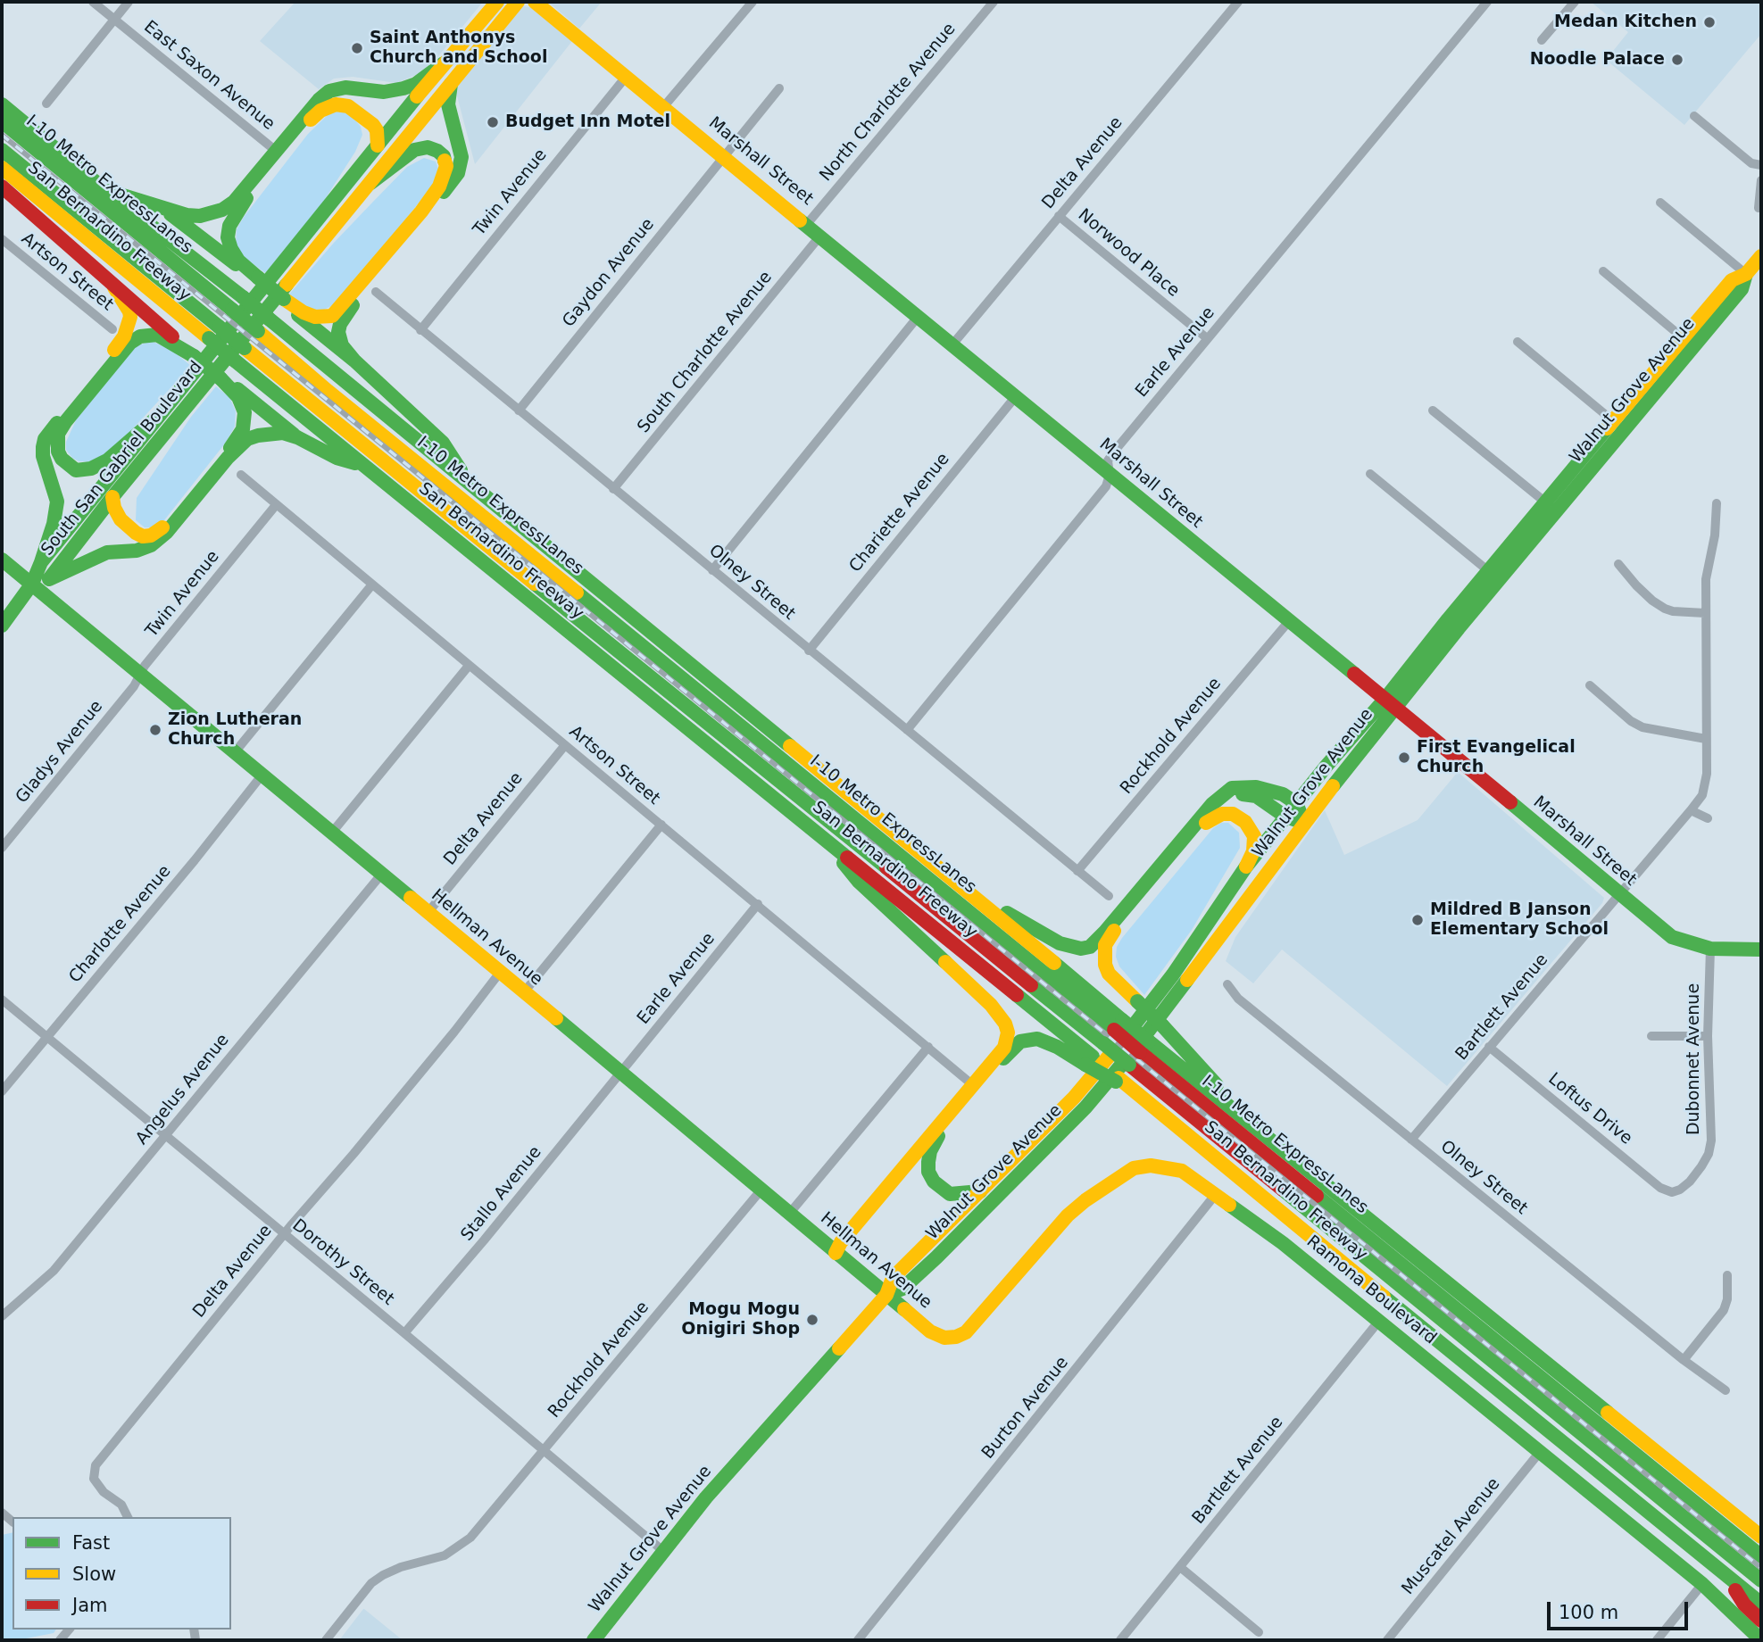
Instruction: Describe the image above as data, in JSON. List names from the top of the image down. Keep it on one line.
{"streets":{"main road":["Marshall Street","I-10 Metro ExpressLanes","San Bernardino Freeway","Walnut Grove Avenue","South San Gabriel Boulevard","Hellman Avenue","Ramona Boulevard"],"street":["East Saxon Avenue","North Charlotte Avenue","Delta Avenue","Twin Avenue","Norwood Place","Artson Street","Gaydon Avenue","South Charlotte Avenue","Earle Avenue","Chariette Avenue","Olney Street","Rockhold Avenue","Gladys Avenue","Charlotte Avenue","Bartlett Avenue","Dubonnet Avenue","Angelus Avenue","Loftus Drive","Stallo Avenue","Dorothy Street","Burton Avenue","Muscatel Avenue"]},"crossings":[["North Charlotte Avenue","Marshall Street"],["Marshall Street","Delta Avenue"],["Marshall Street","Twin Avenue"],["Marshall Street","Gaydon Avenue"],["Marshall Street","South Charlotte Avenue"],["Marshall Street","Earle Avenue"],["Marshall Street","Walnut Grove Avenue"],["Marshall Street","Chariette Avenue"],["Marshall Street","Rockhold Avenue"],["Marshall Street","Bartlett Avenue"],["Marshall Street","Dubonnet Avenue"],["Delta Avenue","Norwood Place"],["Delta Avenue","Artson Street"],["Delta Avenue","Hellman Avenue"],["Delta Avenue","Dorothy Street"],["I-10 Metro ExpressLanes","San Bernardino Freeway"],["Twin Avenue","Artson Street"],["Twin Avenue","Olney Street"],["Twin Avenue","Gladys Avenue"],["Twin Avenue","Hellman Avenue"],["Norwood Place","Earle Avenue"],["Artson Street","Earle Avenue"],["Gaydon Avenue","Olney Street"],["South Charlotte Avenue","Olney Street"],["Earle Avenue","Olney Street"],["Earle Avenue","Hellman Avenue"],["Earle Avenue","Stallo Avenue"],["Walnut Grove Avenue","Hellman Avenue"],["Walnut Grove Avenue","Dorothy Street"],["South San Gabriel Boulevard","Hellman Avenue"],["Chariette Avenue","Olney Street"],["Olney Street","Rockhold Avenue"],["Olney Street","Bartlett Avenue"],["Rockhold Avenue","Hellman Avenue"],["Rockhold Avenue","Dorothy Street"],["Gladys Avenue","Hellman Avenue"],["Charlotte Avenue","Hellman Avenue"],["Charlotte Avenue","Dorothy Street"],["Hellman Avenue","Angelus Avenue"],["Hellman Avenue","Stallo Avenue"],["Hellman Avenue","Ramona Boulevard"],["Bartlett Avenue","Loftus Drive"],["Bartlett Avenue","Ramona Boulevard"],["Dubonnet Avenue","Loftus Drive"],["Angelus Avenue","Dorothy Street"],["Stallo Avenue","Dorothy Street"],["Ramona Boulevard","Burton Avenue"],["Ramona Boulevard","Muscatel Avenue"]],"places":["Medan Kitchen","Saint Anthonys Church and School","Noodle Palace","Budget Inn Motel","Zion Lutheran Church","First Evangelical Church","Mildred B Janson Elementary School","Mogu Mogu Onigiri Shop"],"legend":["Fast","Slow","Jam"],"scale_bar":"100 m"}
